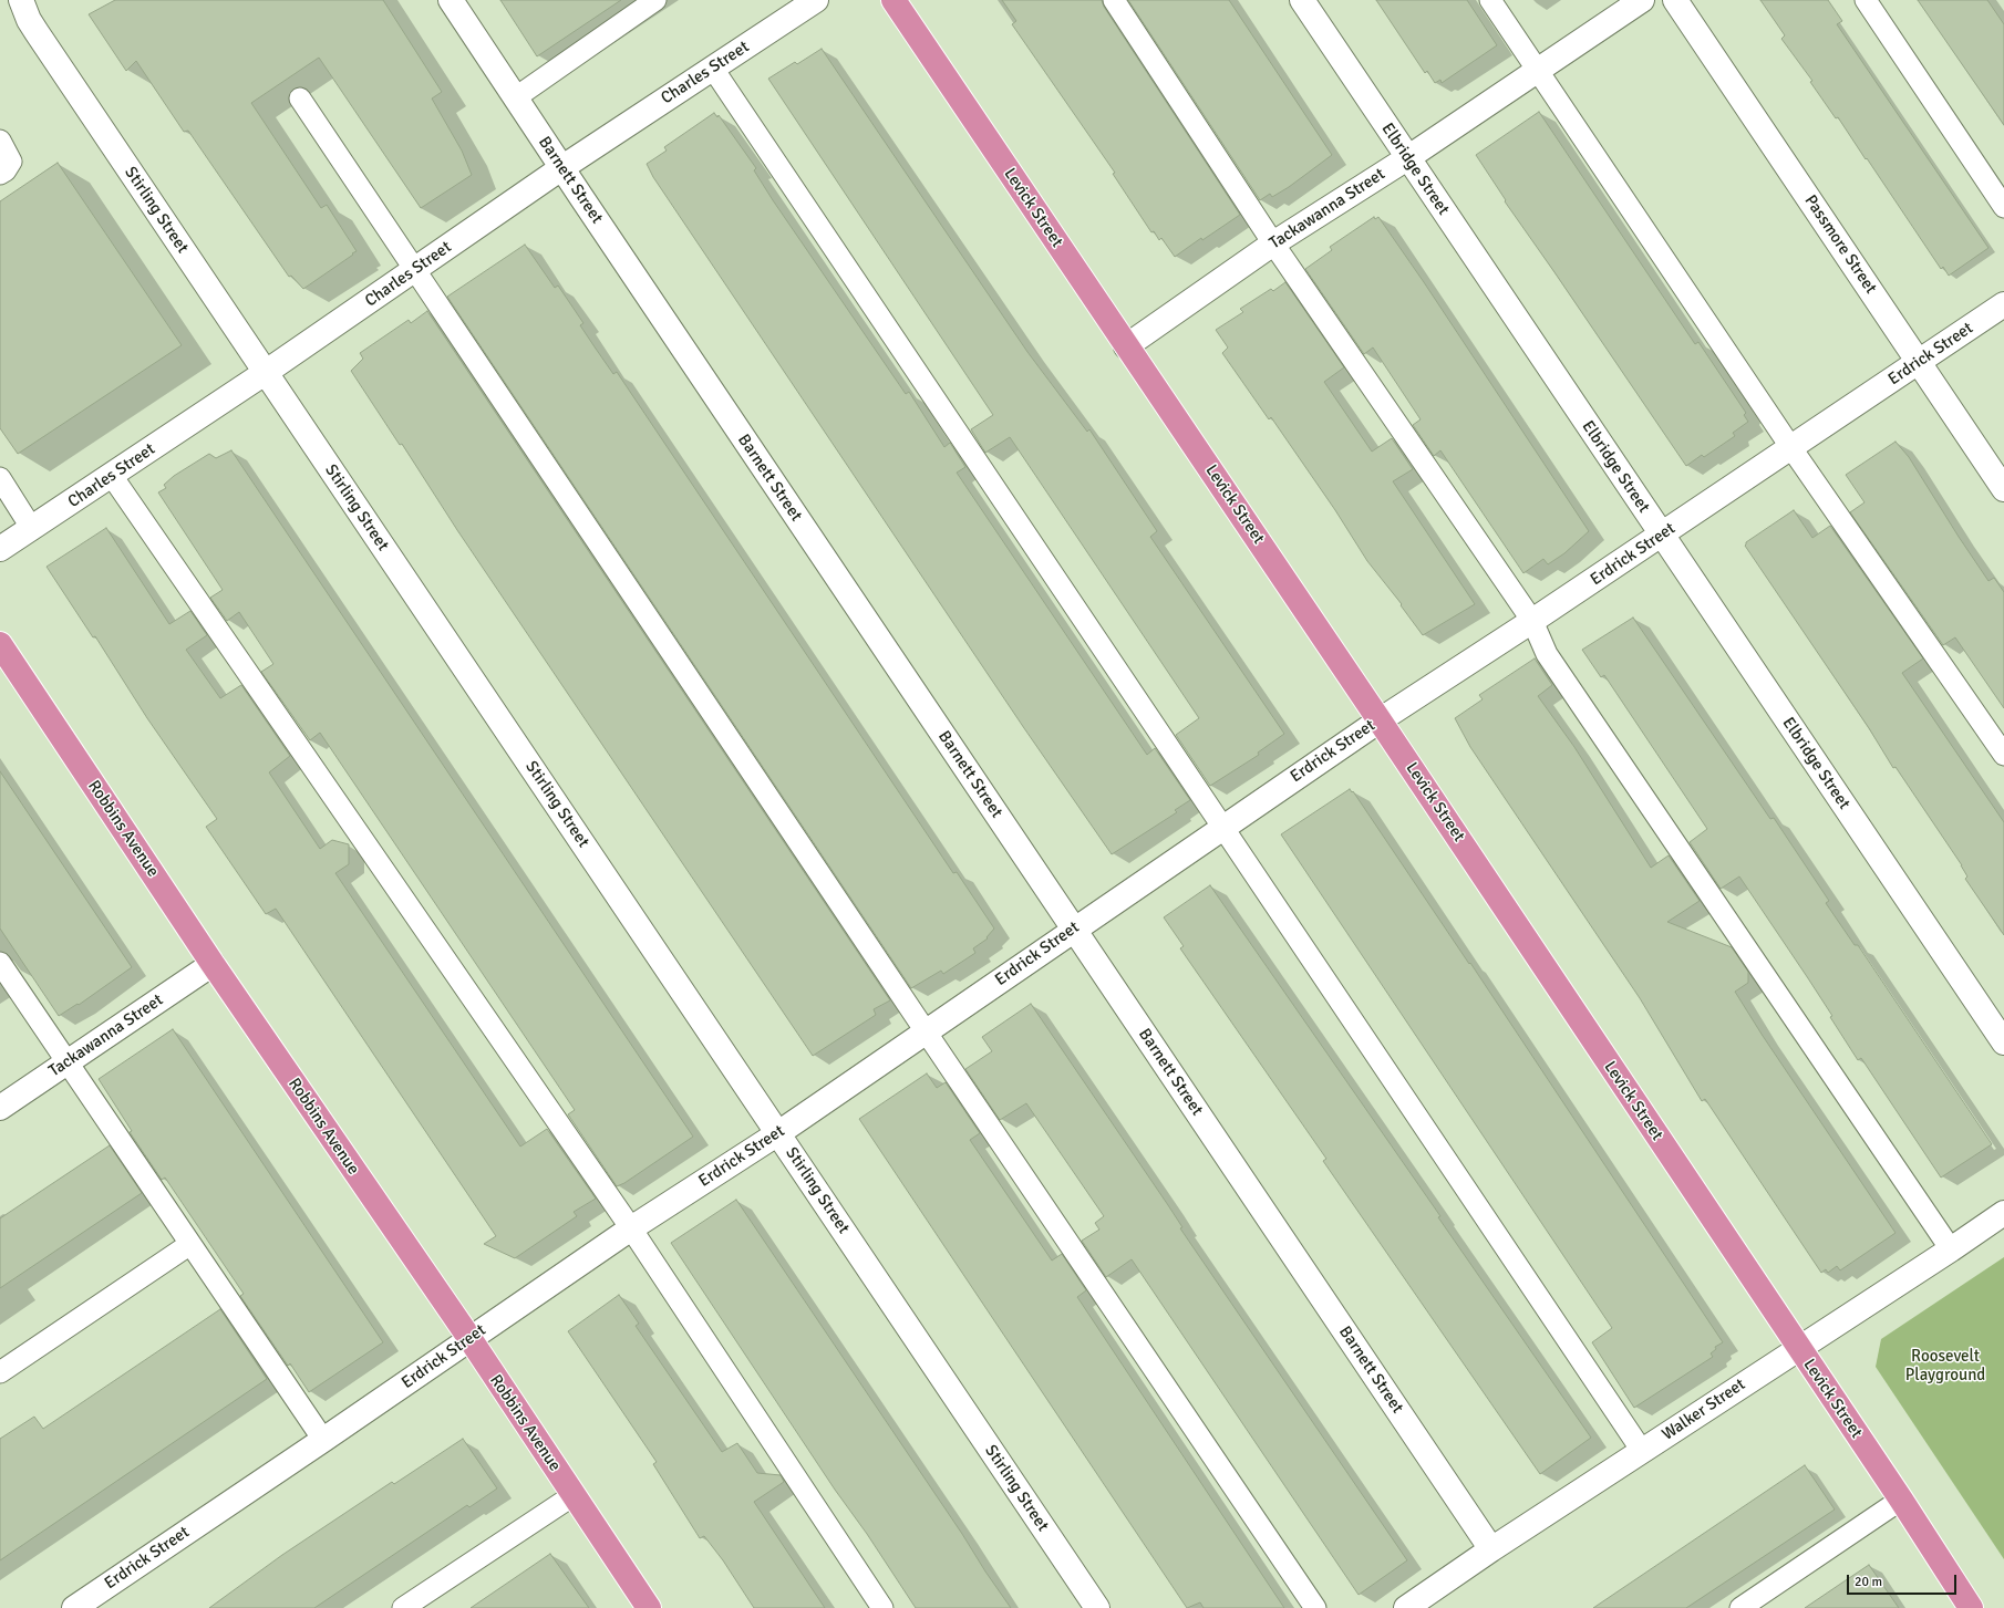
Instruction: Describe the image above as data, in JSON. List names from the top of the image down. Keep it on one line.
{"streets":{"highway":["Levick Street","Robbins Avenue"],"street":["Charles Street","Elbridge Street","Barnett Street","Tackawanna Street","Stirling Street","Passmore Street","Erdrick Street","Walker Street"]},"crossings":[["Charles Street","Barnett Street"],["Charles Street","Stirling Street"],["Elbridge Street","Tackawanna Street"],["Elbridge Street","Erdrick Street"],["Barnett Street","Erdrick Street"],["Barnett Street","Walker Street"],["Levick Street","Tackawanna Street"],["Levick Street","Erdrick Street"],["Levick Street","Walker Street"],["Tackawanna Street","Robbins Avenue"],["Stirling Street","Erdrick Street"],["Passmore Street","Erdrick Street"],["Erdrick Street","Robbins Avenue"]],"parks":["Roosevelt Playground"],"scale_bar":"20 m"}
